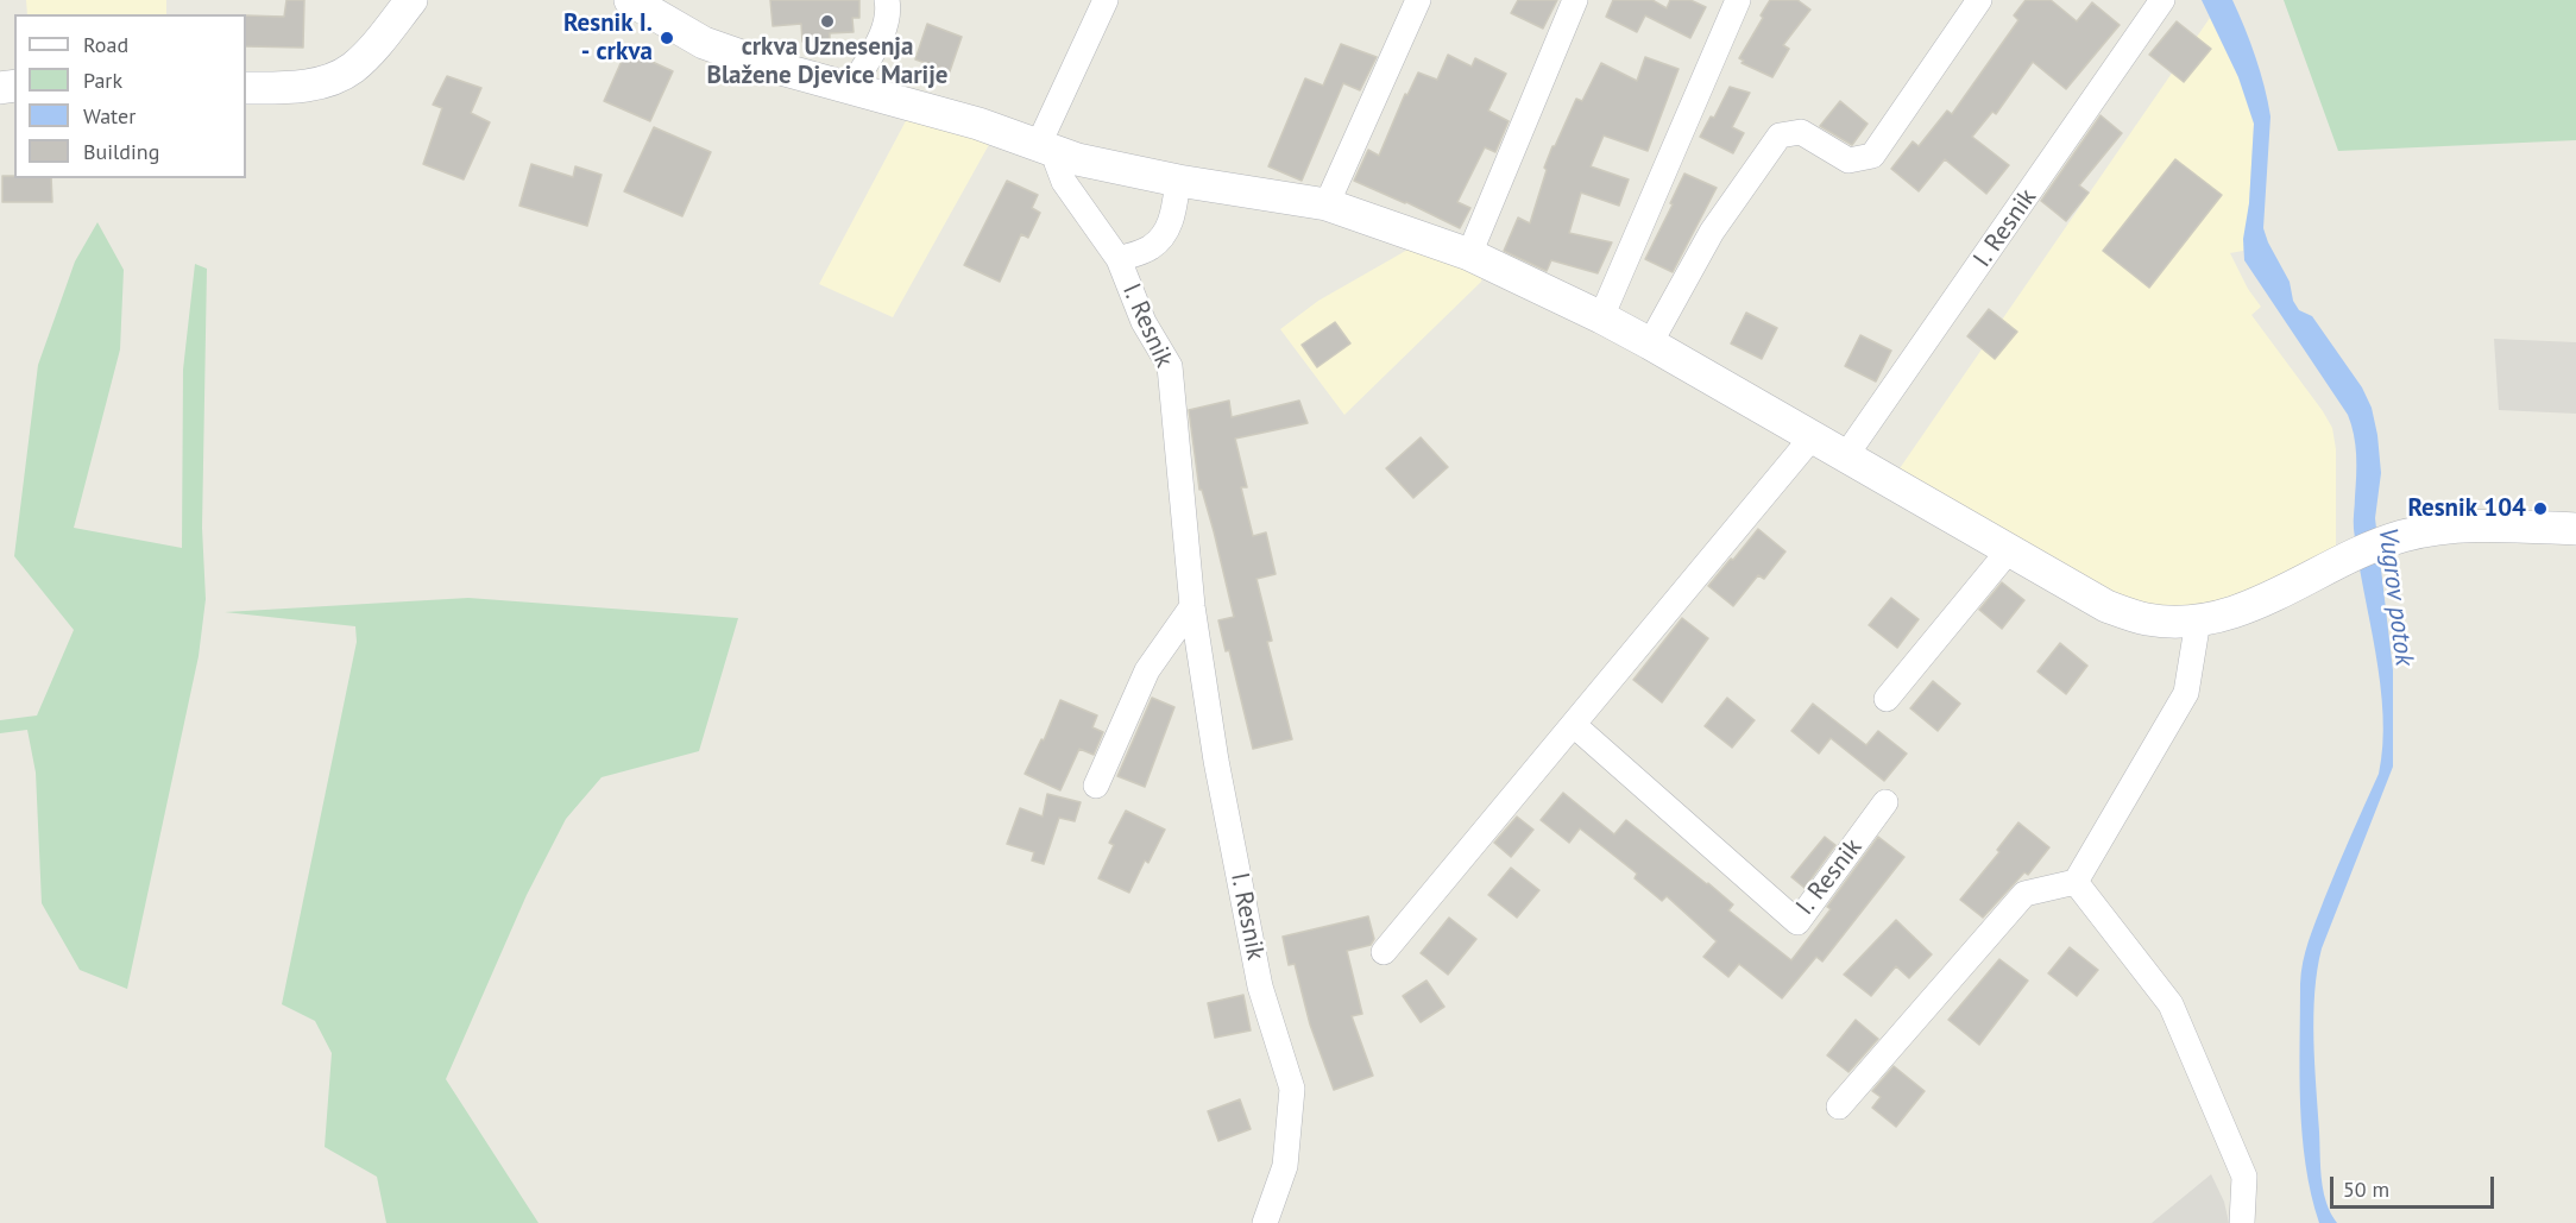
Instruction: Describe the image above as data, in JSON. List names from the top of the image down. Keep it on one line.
{"streets":{"street":["I. Resnik"]},"water":["Vugrov potok"],"places":["crkva Uznesenja Blažene Djevice Marije","Resnik I. - crkva","Resnik 104"],"legend":["Road","Park","Water","Building"],"scale_bar":"50 m"}
